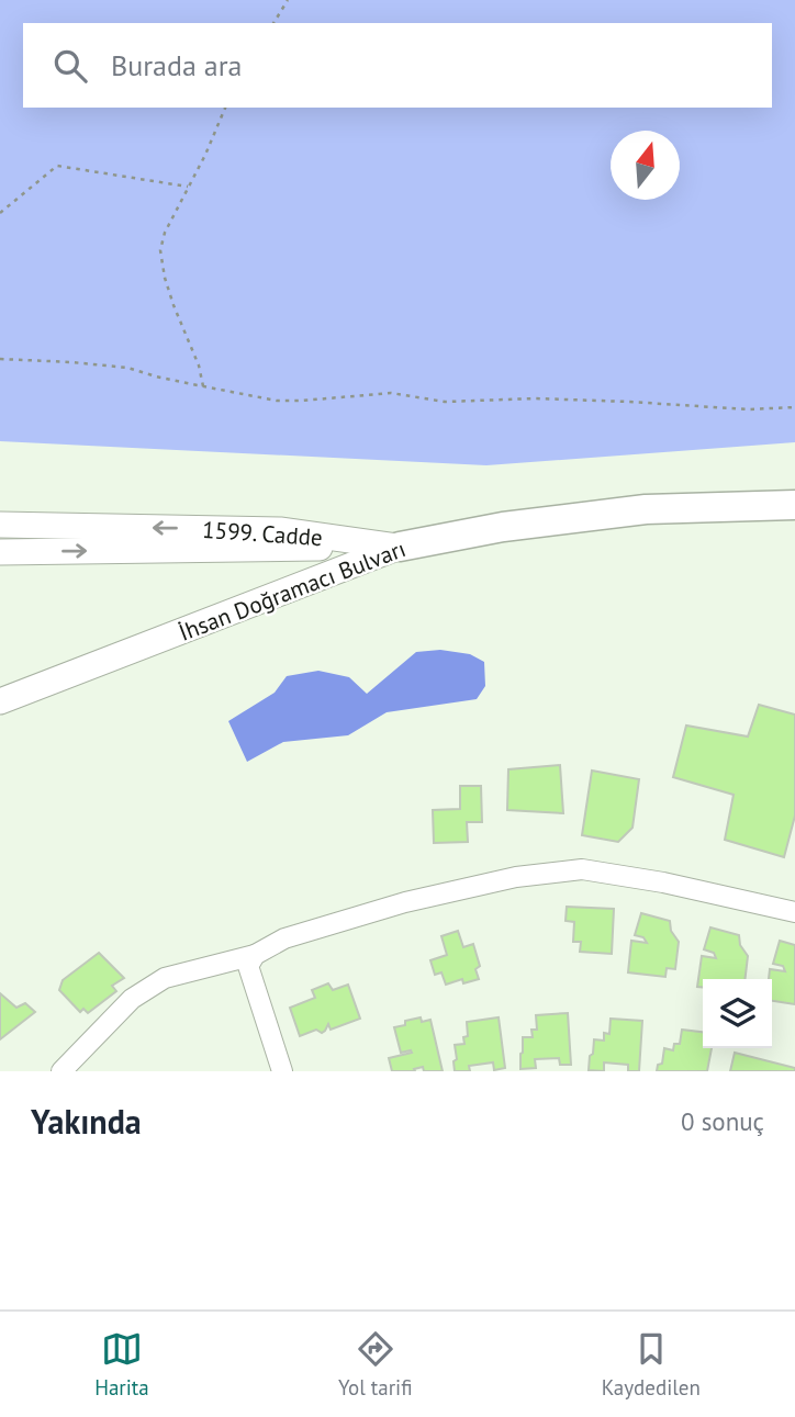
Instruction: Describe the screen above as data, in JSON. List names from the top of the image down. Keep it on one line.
{"streets":{"main road":["İhsan Doğramacı Bulvarı"],"street":["1599. Cadde"]},"crossings":[["1599. Cadde","İhsan Doğramacı Bulvarı"]],"north":"top","page":{"search":"Burada ara","heading":["Yakında","0 sonuç"],"nav":["Harita","Yol tarifi","Kaydedilen"]}}
